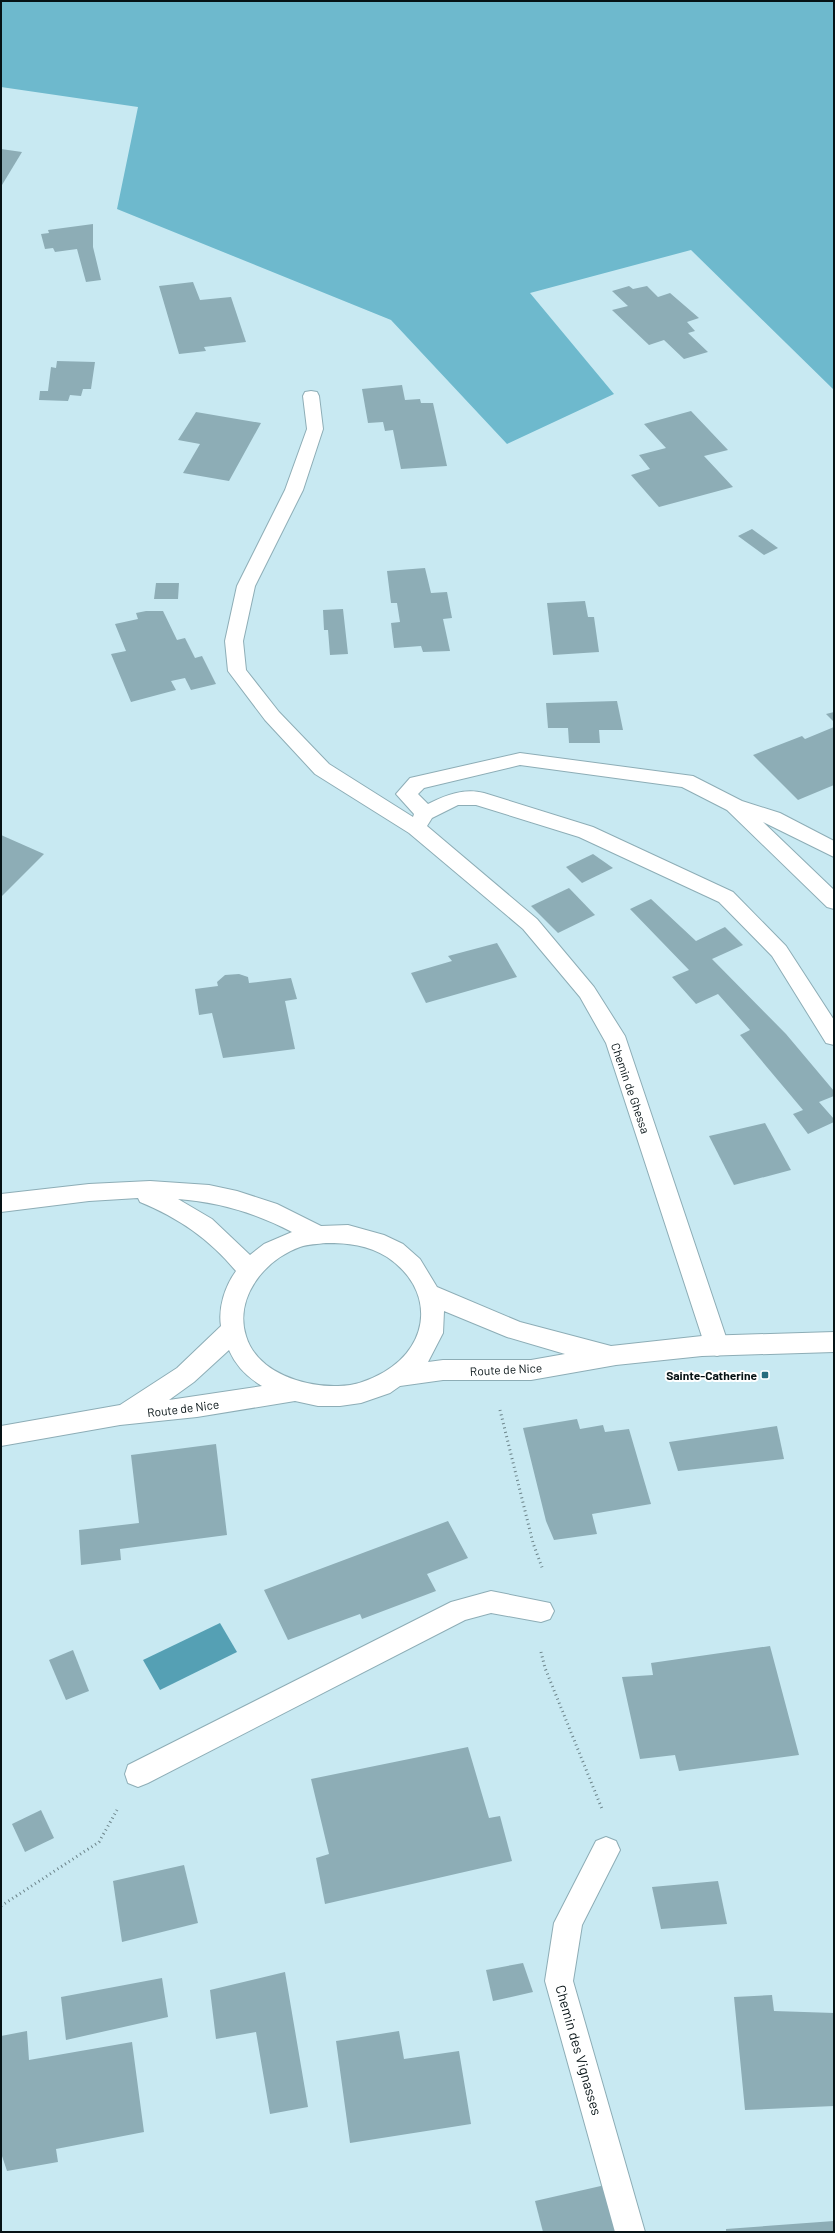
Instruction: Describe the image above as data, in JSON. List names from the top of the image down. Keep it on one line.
{"streets":{"main road":["Chemin de Ghessa","Route de Nice","Chemin des Vignasses"]},"crossings":[["Chemin de Ghessa","Route de Nice"]],"places":{"transit":["Sainte-Catherine"]}}
